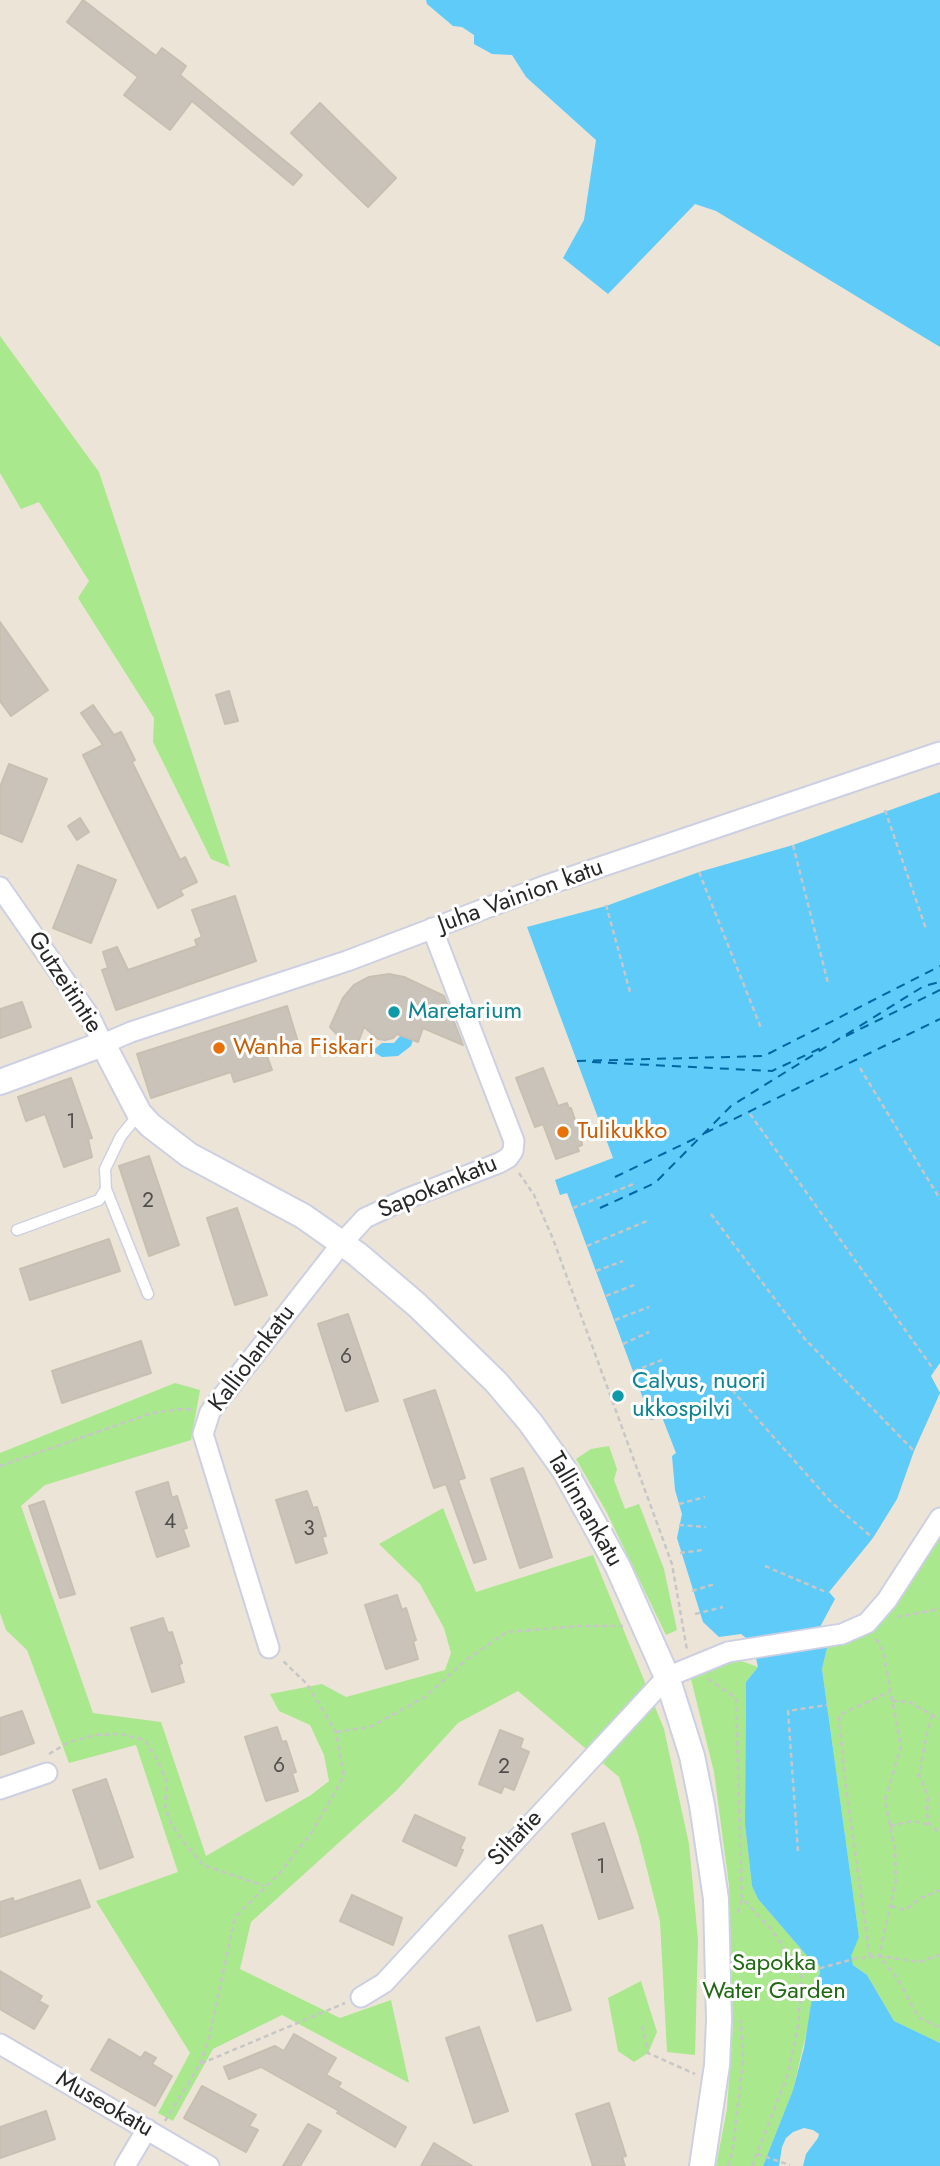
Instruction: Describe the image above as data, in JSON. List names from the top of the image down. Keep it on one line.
{"streets":{"street":["Juha Vainion katu","Gutzeitintie","Sapokankatu","Kalliolankatu","Tallinnankatu","Siltatie","Museokatu"]},"crossings":[["Juha Vainion katu","Gutzeitintie"],["Juha Vainion katu","Sapokankatu"],["Juha Vainion katu","Tallinnankatu"],["Gutzeitintie","Tallinnankatu"],["Sapokankatu","Kalliolankatu"],["Sapokankatu","Tallinnankatu"],["Kalliolankatu","Tallinnankatu"],["Tallinnankatu","Siltatie"]],"parks":["Sapokka Water Garden"],"places":["Maretarium","Wanha Fiskari","Tulikukko","Calvus, nuori ukkospilvi"],"house_numbers":["1","2","6","4","3","6","2","1"]}
